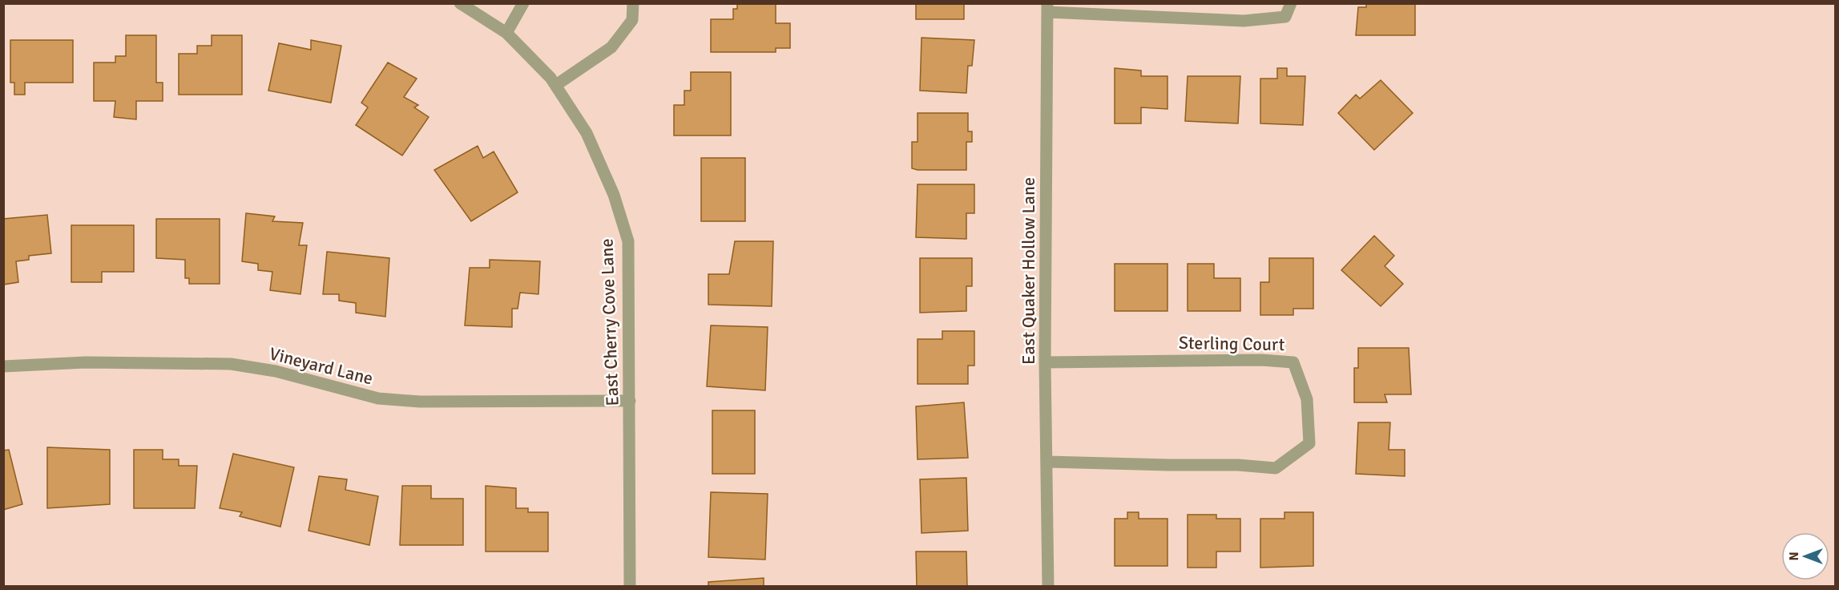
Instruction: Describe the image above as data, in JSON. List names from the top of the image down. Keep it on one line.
{"streets":{"street":["East Quaker Hollow Lane","East Cherry Cove Lane","Sterling Court","Vineyard Lane"]},"crossings":[["East Quaker Hollow Lane","Sterling Court"],["East Cherry Cove Lane","Vineyard Lane"]],"north":"left"}
